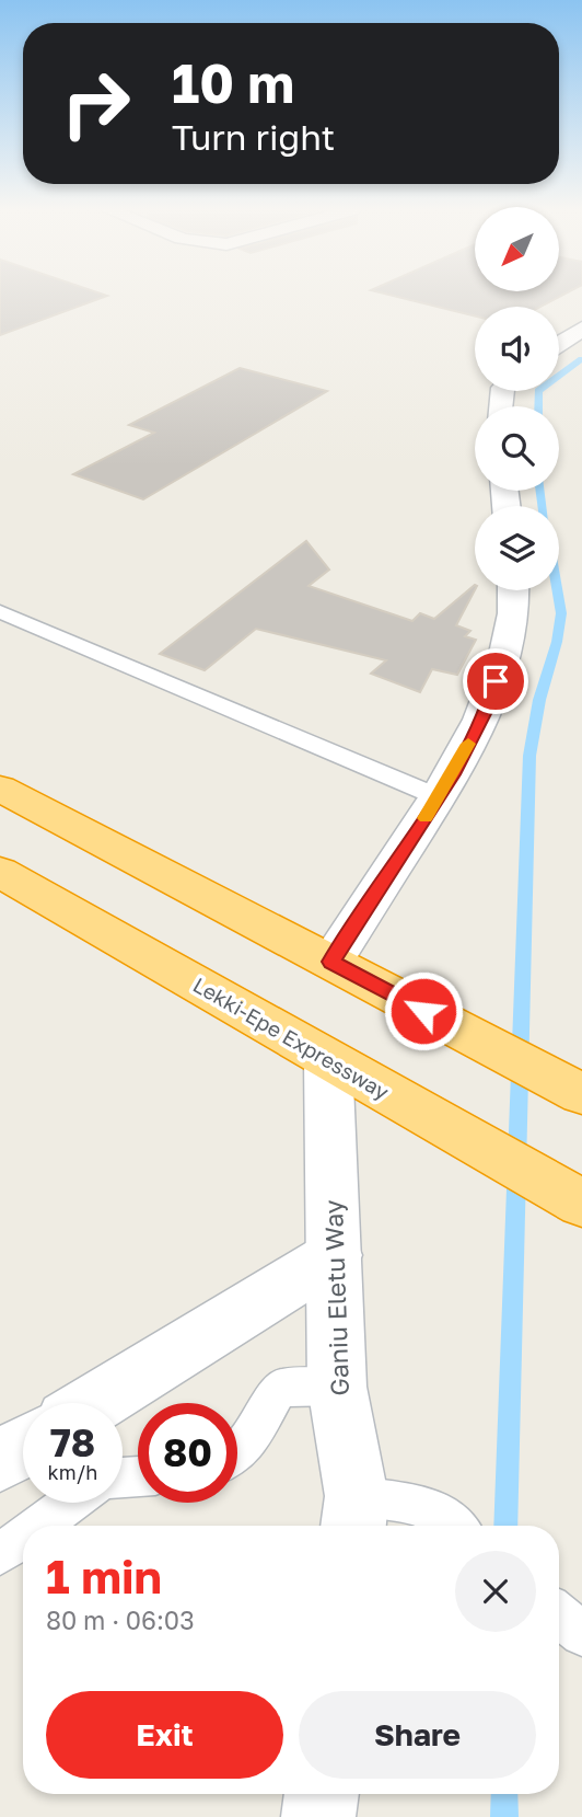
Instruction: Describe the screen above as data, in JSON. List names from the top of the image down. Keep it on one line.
{"streets":{"highway":["Lekki-Epe Expressway"],"street":["Ganiu Eletu Way"]},"crossings":[["Lekki-Epe Expressway","Ganiu Eletu Way"]],"north":"bottom left","page":{"turn":["10 m","Turn right"],"speed":"78 km/h","limit":"80","heading":["1 min","80 m · 06:03"],"buttons":["Exit","Share"]}}
